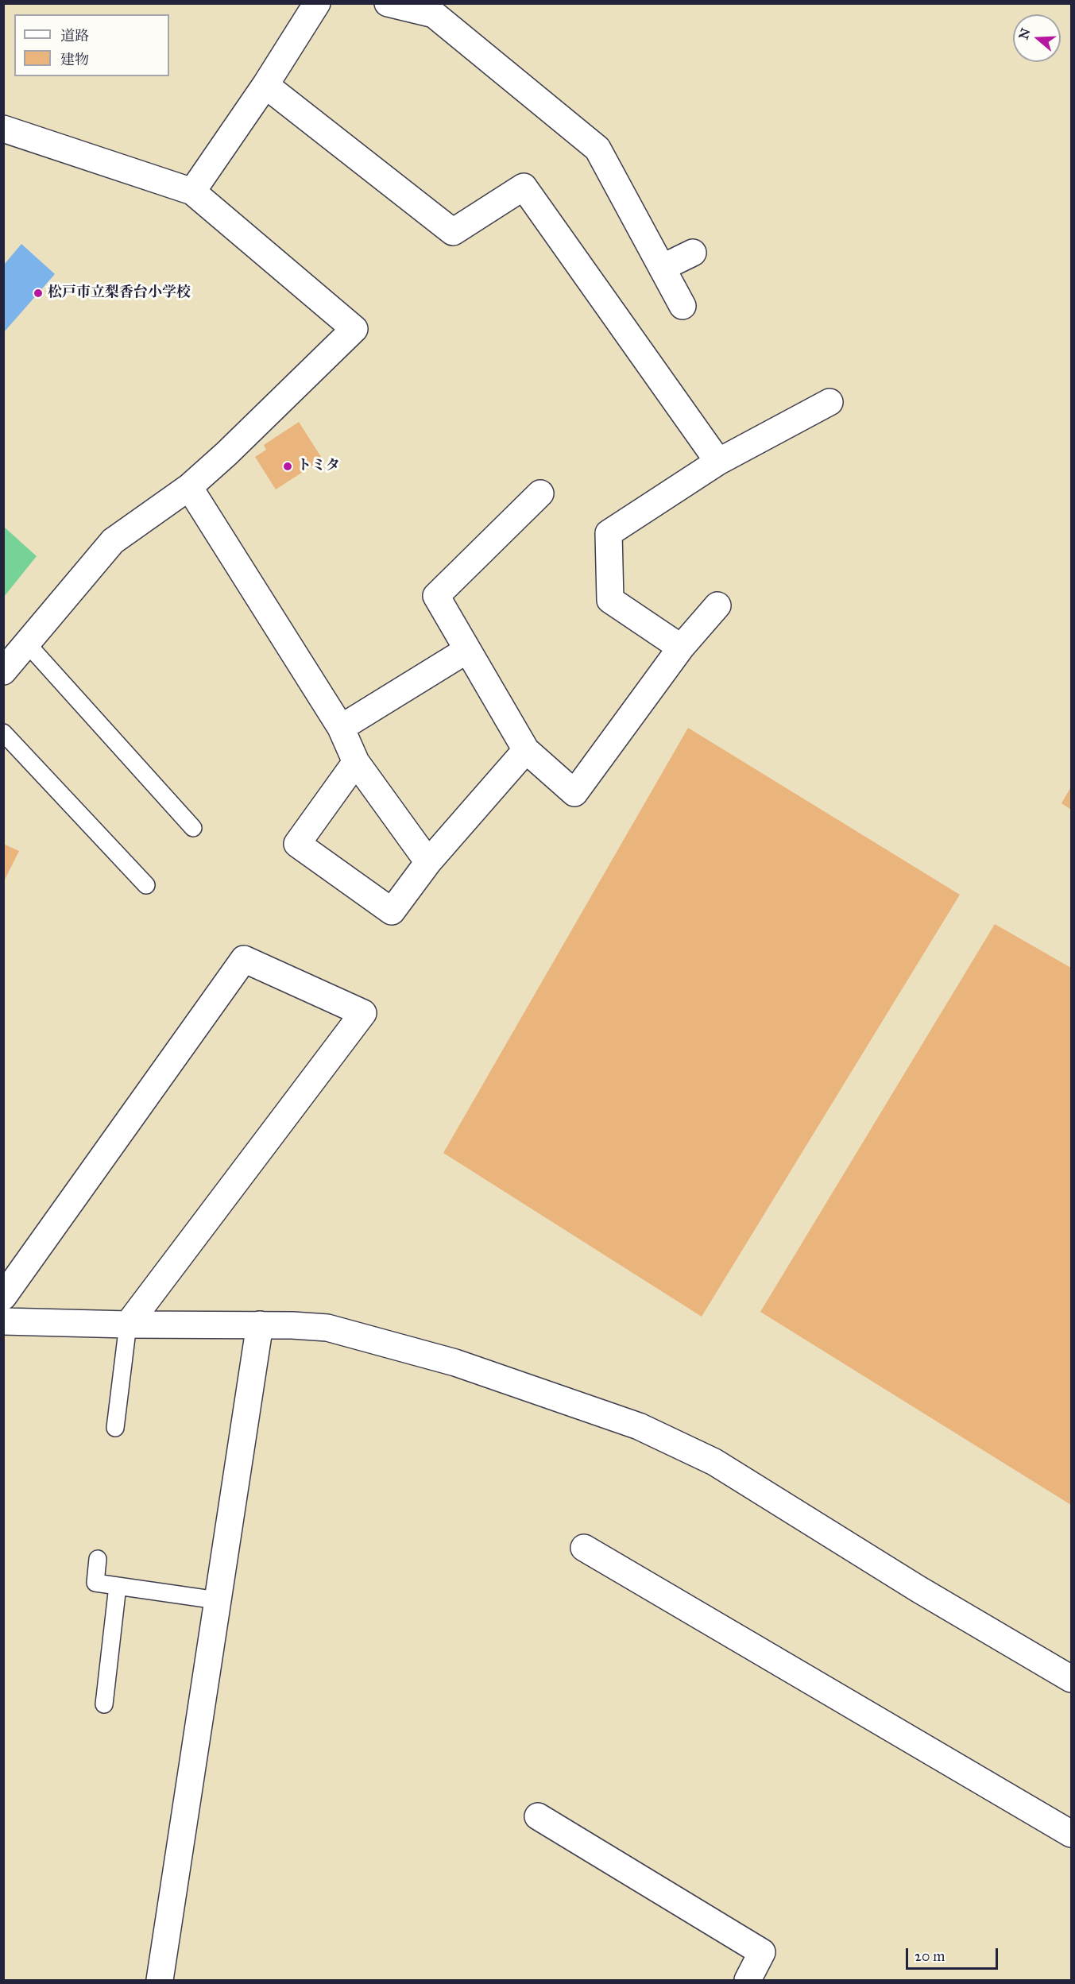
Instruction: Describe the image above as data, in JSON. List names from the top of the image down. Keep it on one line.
{"places":["松戸市立梨香台小学校","トミタ"],"legend":["道路","建物"],"scale_bar":"20 m","north":"left"}
